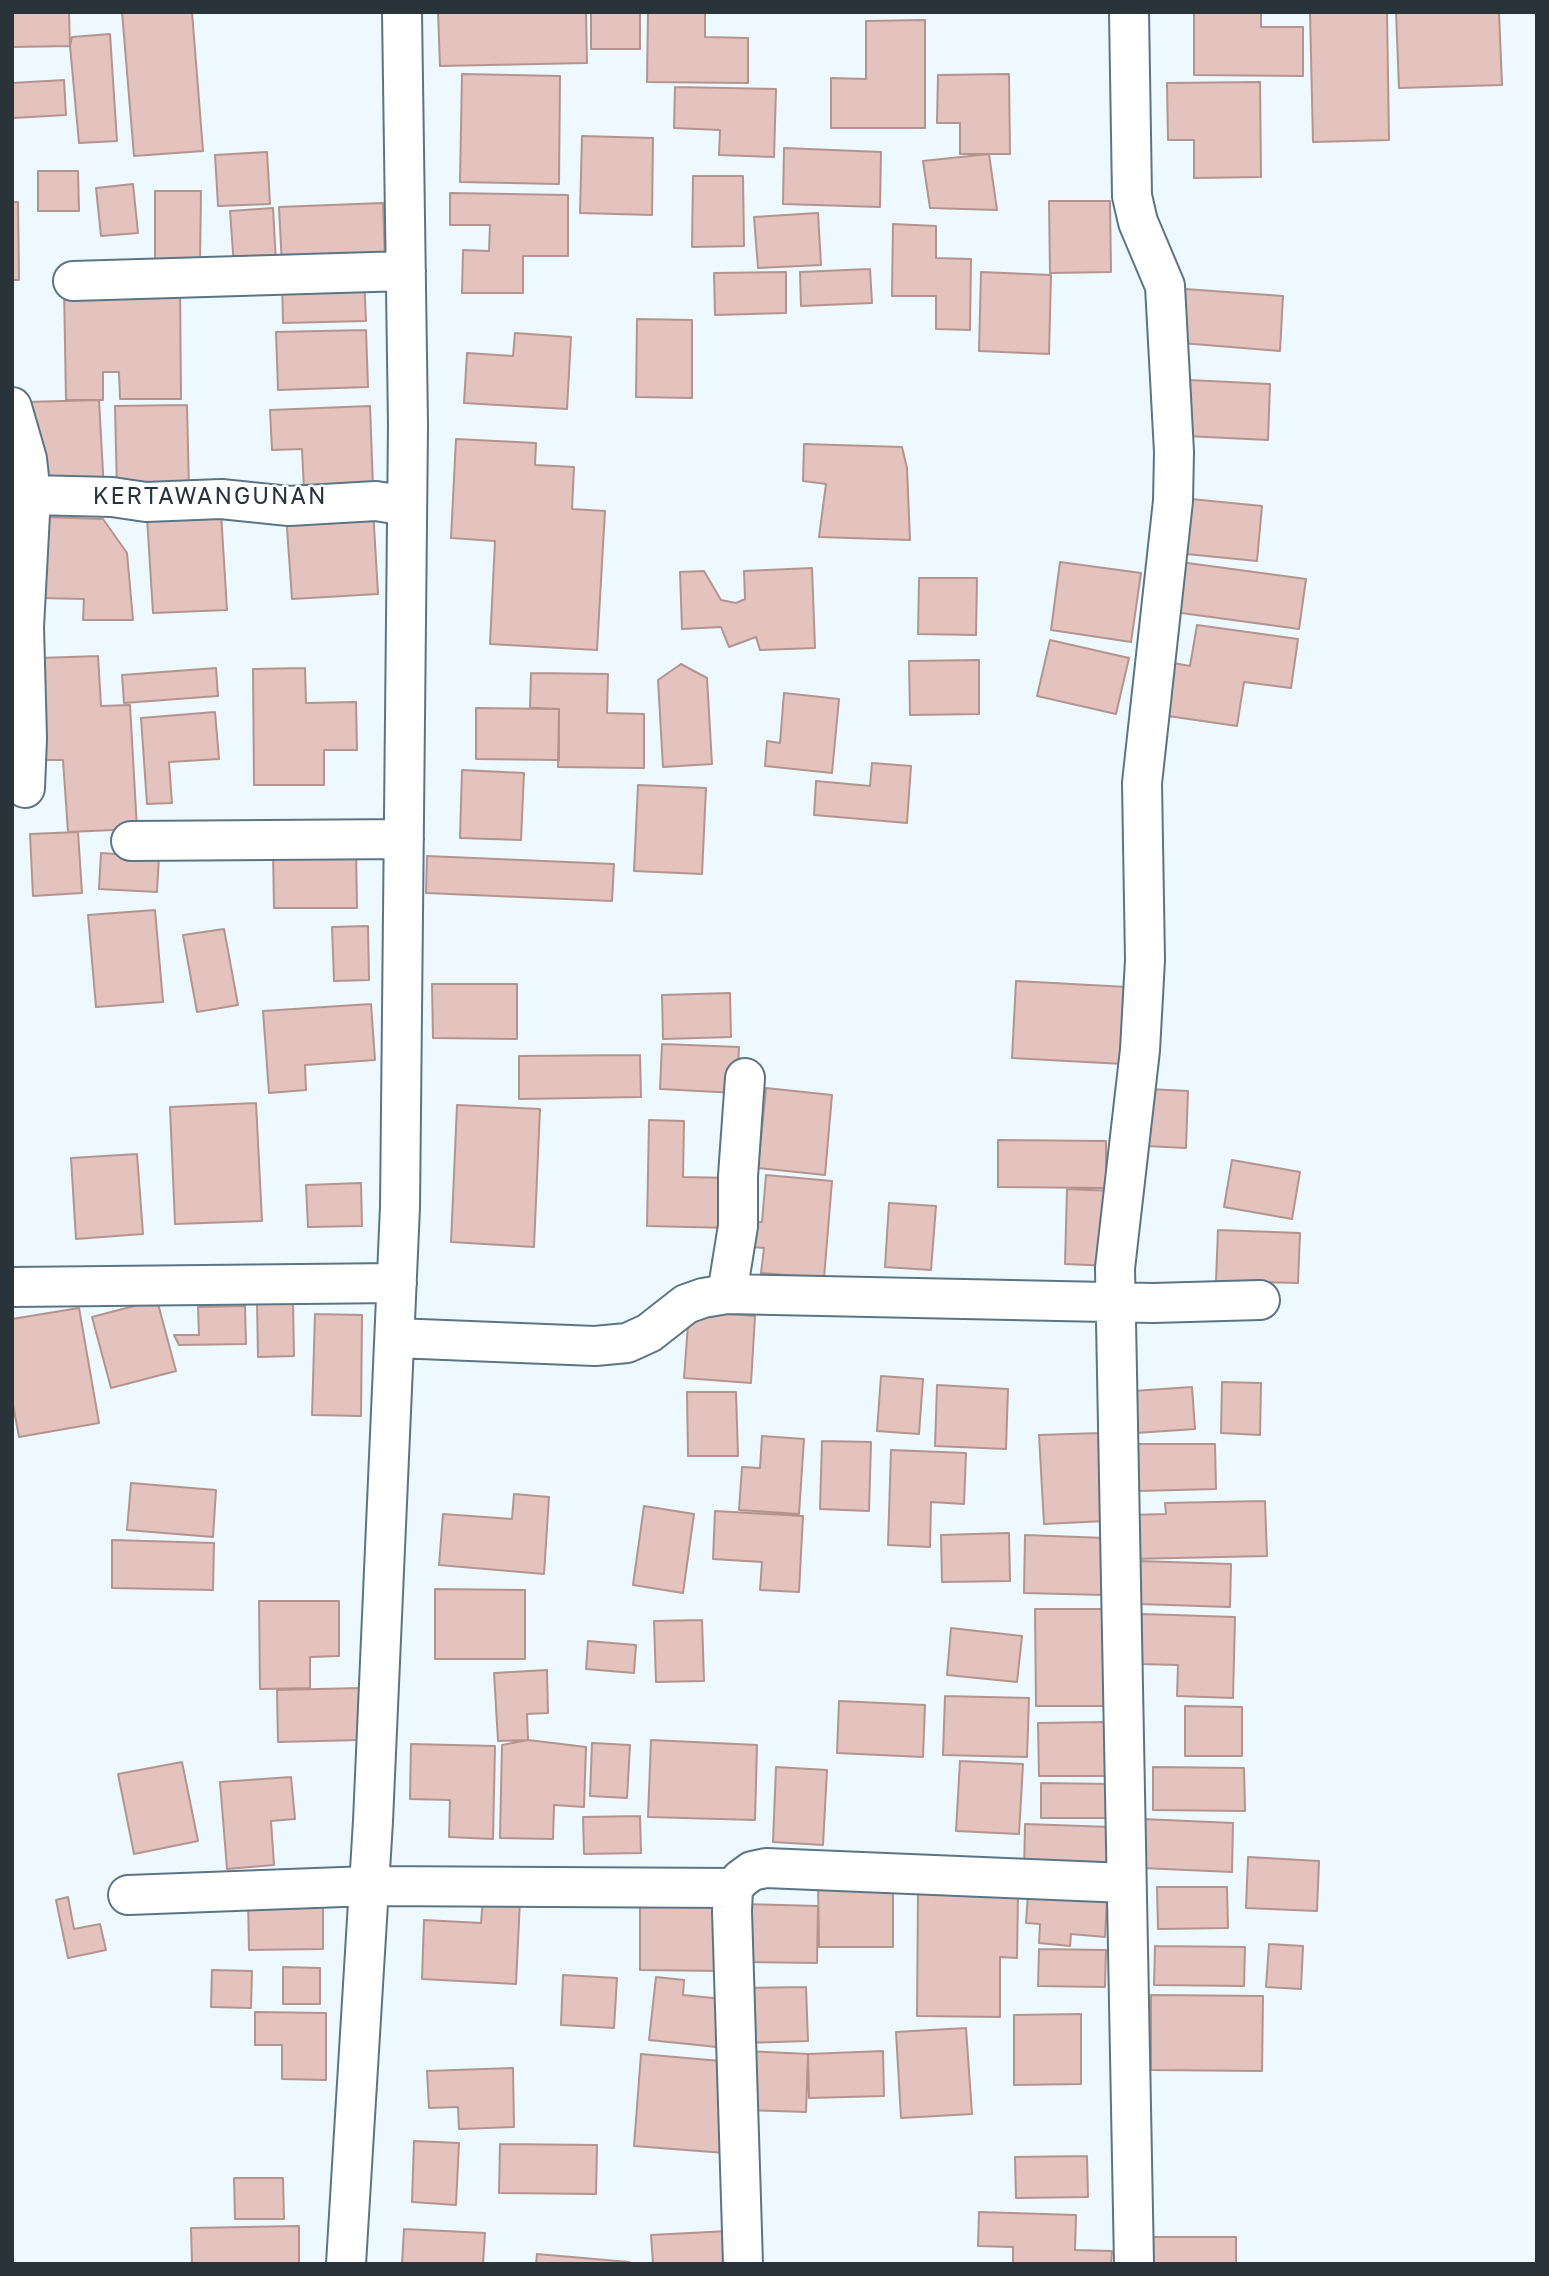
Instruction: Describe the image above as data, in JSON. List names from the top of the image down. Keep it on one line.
{"districts":["KERTAWANGUNAN"]}
